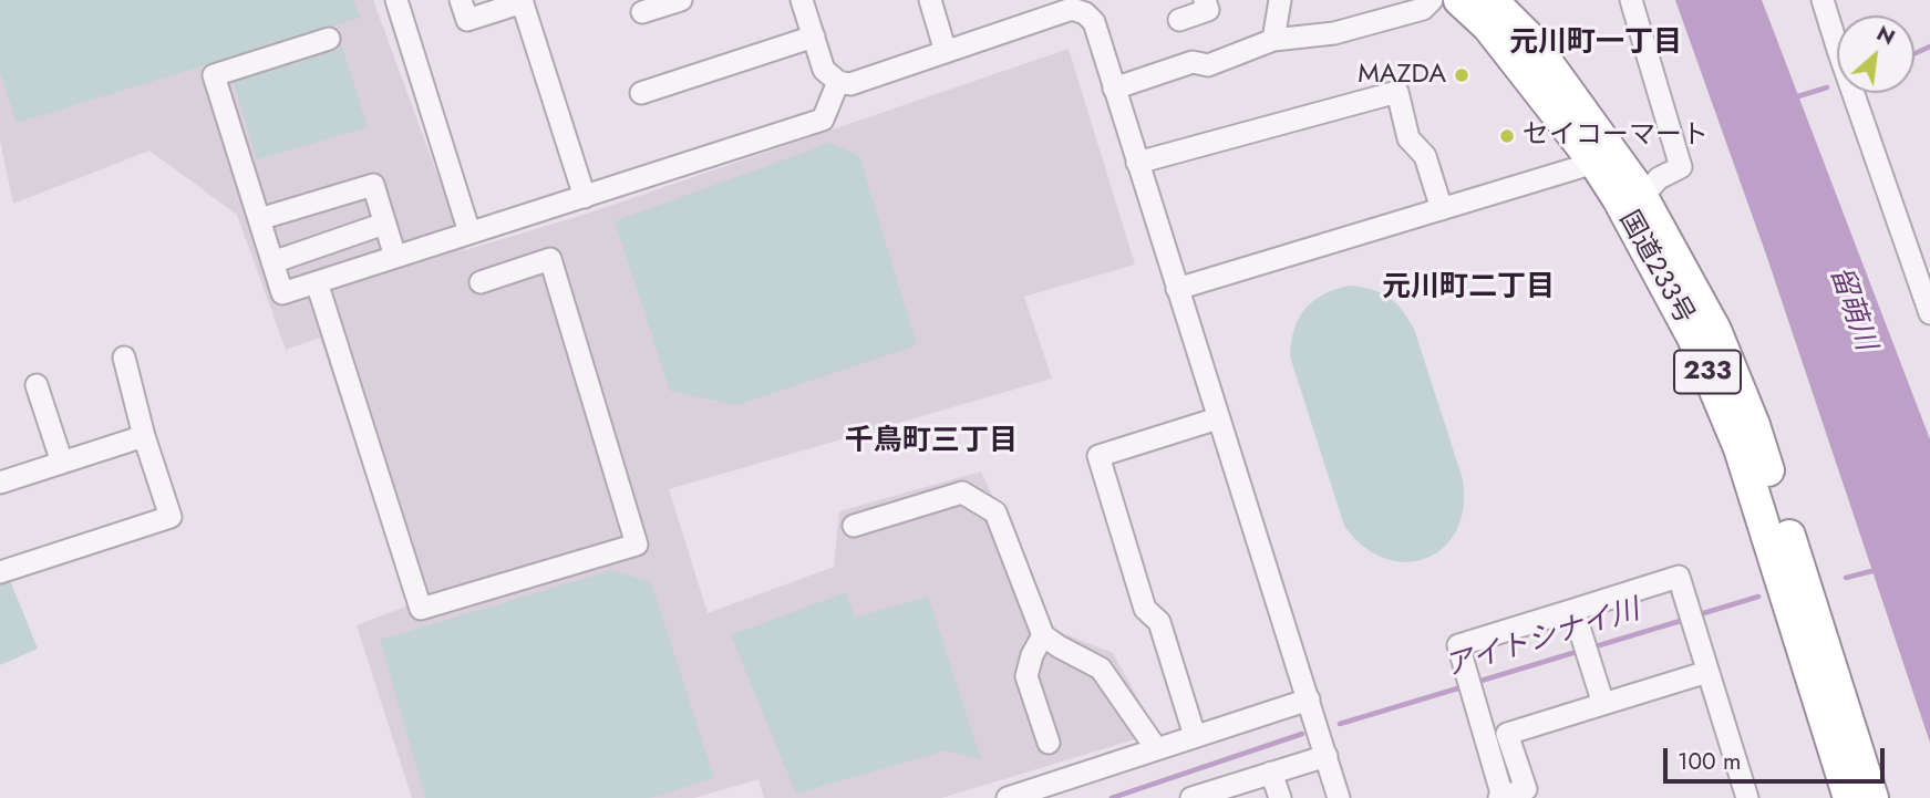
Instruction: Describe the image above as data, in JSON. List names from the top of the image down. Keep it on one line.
{"streets":{"highway":["国道233号","233"]},"districts":["元川町一丁目","元川町二丁目","千鳥町三丁目"],"water":["留萌川","アイトシナイ川"],"places":["MAZDA","セイコーマート"],"scale_bar":"100 m","north":"top right"}
